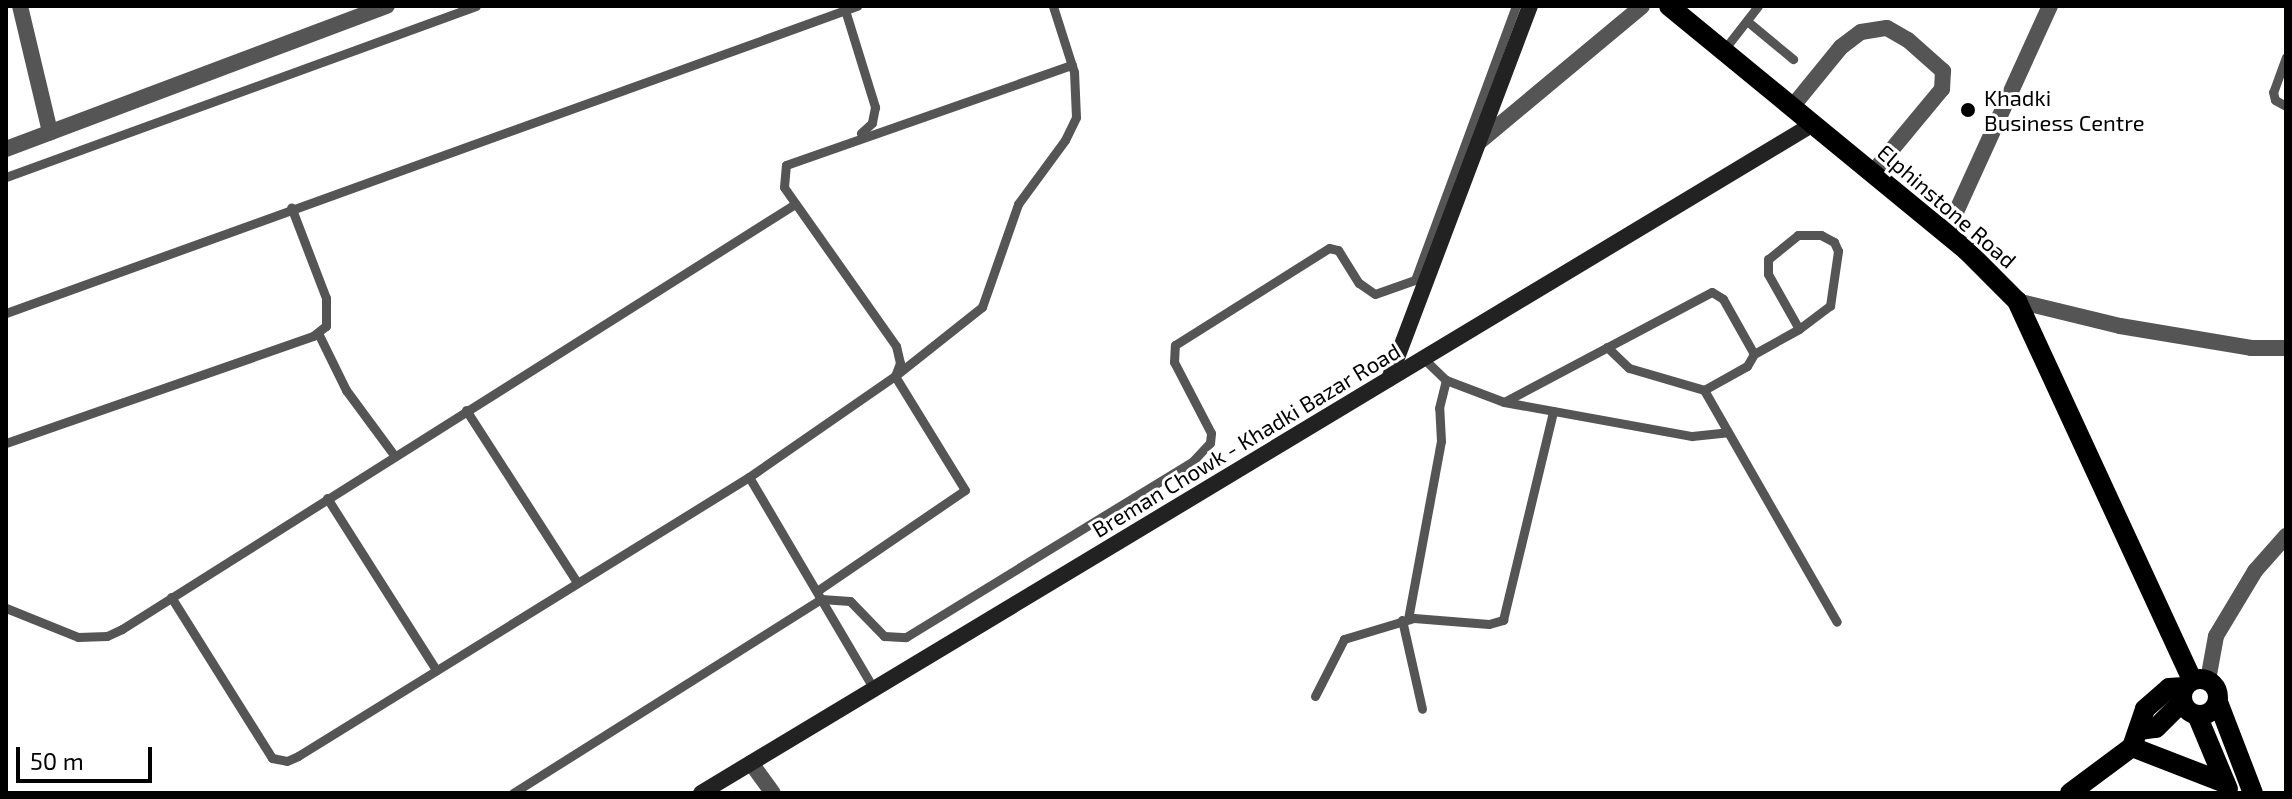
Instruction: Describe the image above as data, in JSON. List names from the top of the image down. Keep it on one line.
{"streets":{"main road":["Elphinstone Road","Breman Chowk - Khadki Bazar Road"]},"crossings":[["Elphinstone Road","Breman Chowk - Khadki Bazar Road"]],"places":["Khadki Business Centre"],"scale_bar":"50 m"}
